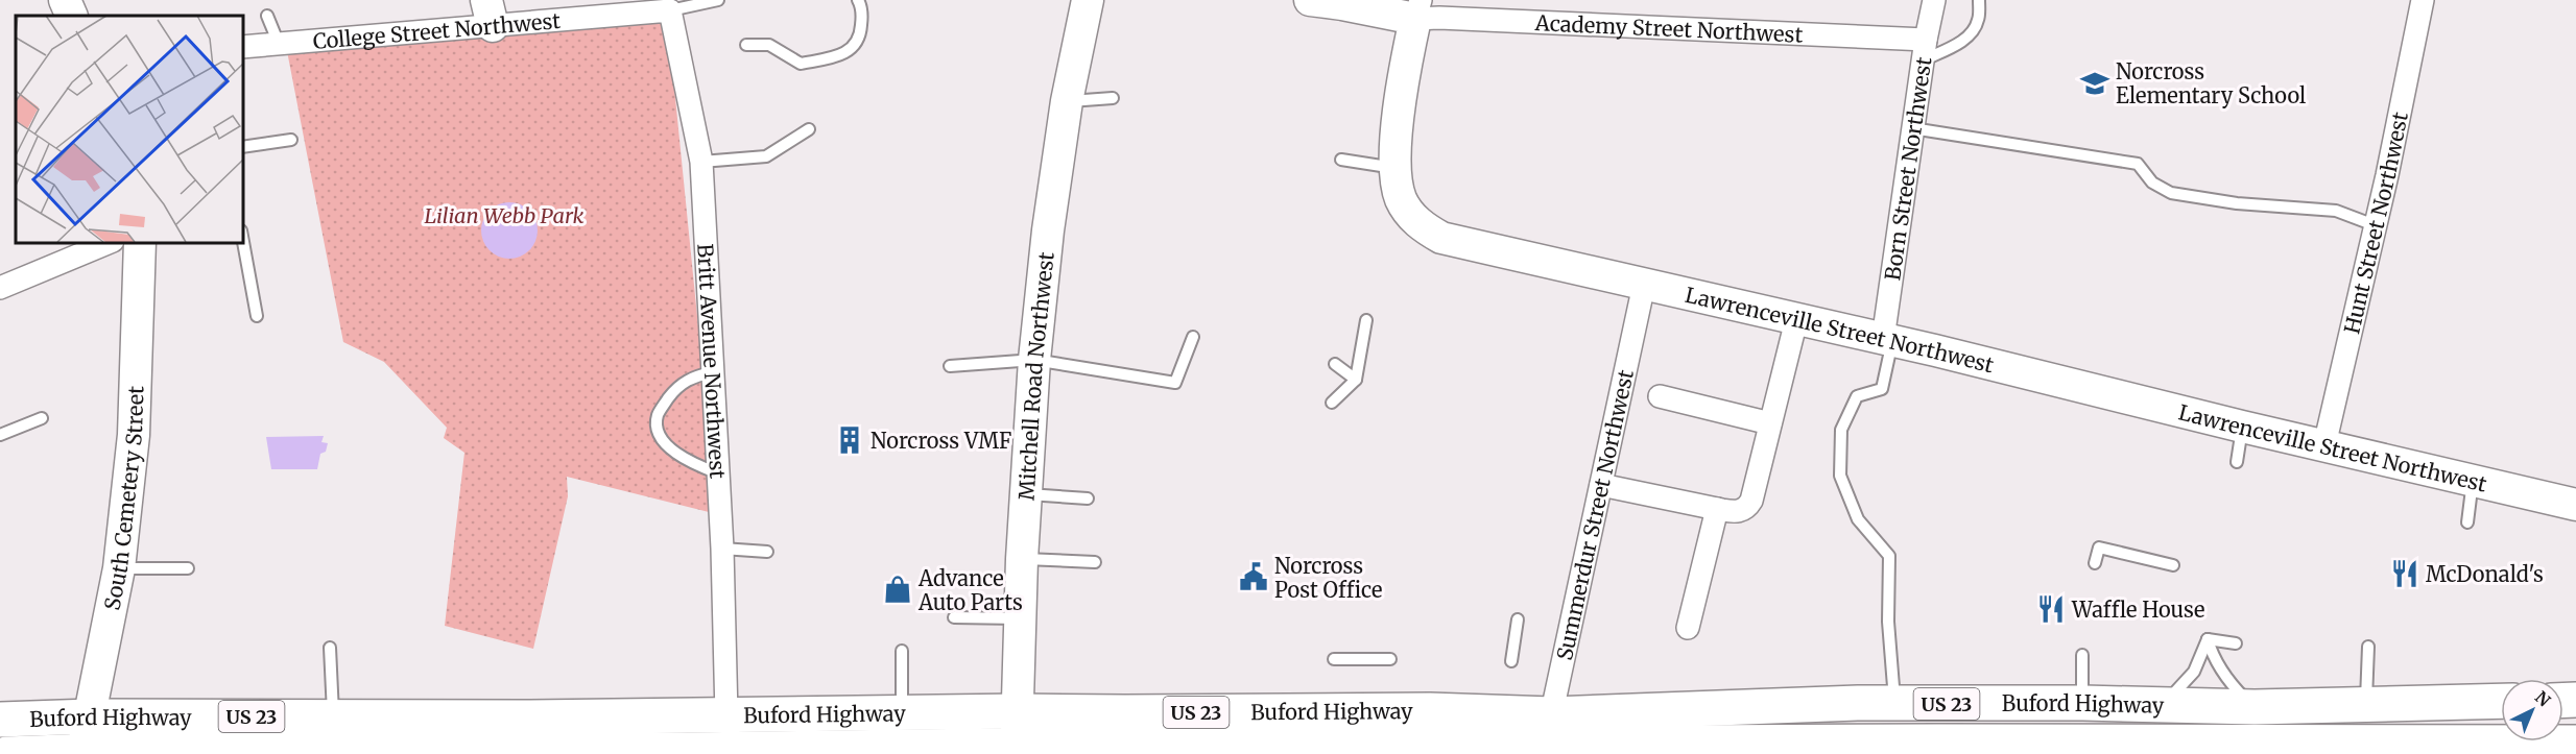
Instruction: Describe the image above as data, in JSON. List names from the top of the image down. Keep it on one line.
{"streets":{"main road":["US 23","Buford Highway"],"street":["Academy Street Northwest","College Street Northwest","Born Street Northwest","Hunt Street Northwest","Lawrenceville Street Northwest","Britt Avenue Northwest","Mitchell Road Northwest","South Cemetery Street","Summerdur Street Northwest"]},"crossings":[["Academy Street Northwest","Born Street Northwest"],["Academy Street Northwest","Lawrenceville Street Northwest"],["College Street Northwest","Britt Avenue Northwest"],["Born Street Northwest","Lawrenceville Street Northwest"],["Hunt Street Northwest","Lawrenceville Street Northwest"],["Lawrenceville Street Northwest","Summerdur Street Northwest"],["Britt Avenue Northwest","Buford Highway"],["Mitchell Road Northwest","Buford Highway"],["South Cemetery Street","Buford Highway"],["Summerdur Street Northwest","Buford Highway"]],"parks":["Lilian Webb Park"],"places":{"school or university":["Norcross Elementary School"],"building":["Norcross VMF"],"restaurant":["McDonald's","Waffle House"],"public building":["Norcross Post Office"],"shop":["Advance Auto Parts"]},"north":"top right"}
